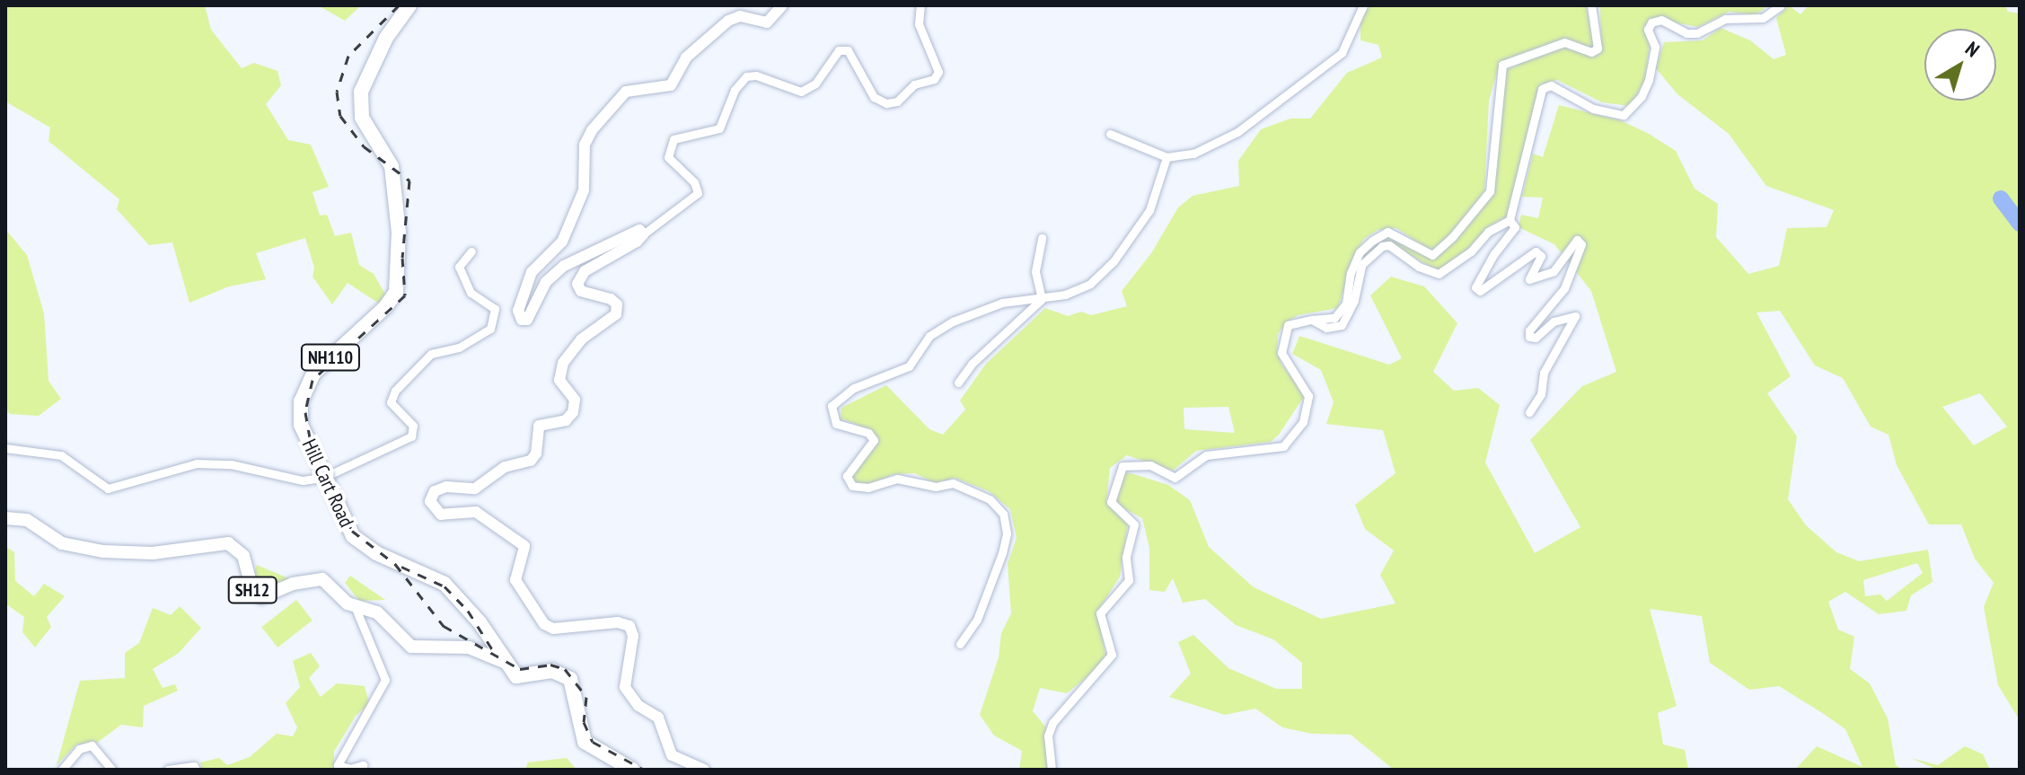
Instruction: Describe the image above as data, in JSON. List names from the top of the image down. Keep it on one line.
{"streets":{"highway":["NH110","Hill Cart Road"],"main road":["SH12"]},"crossings":[["Hill Cart Road","SH12"]],"north":"top right"}
